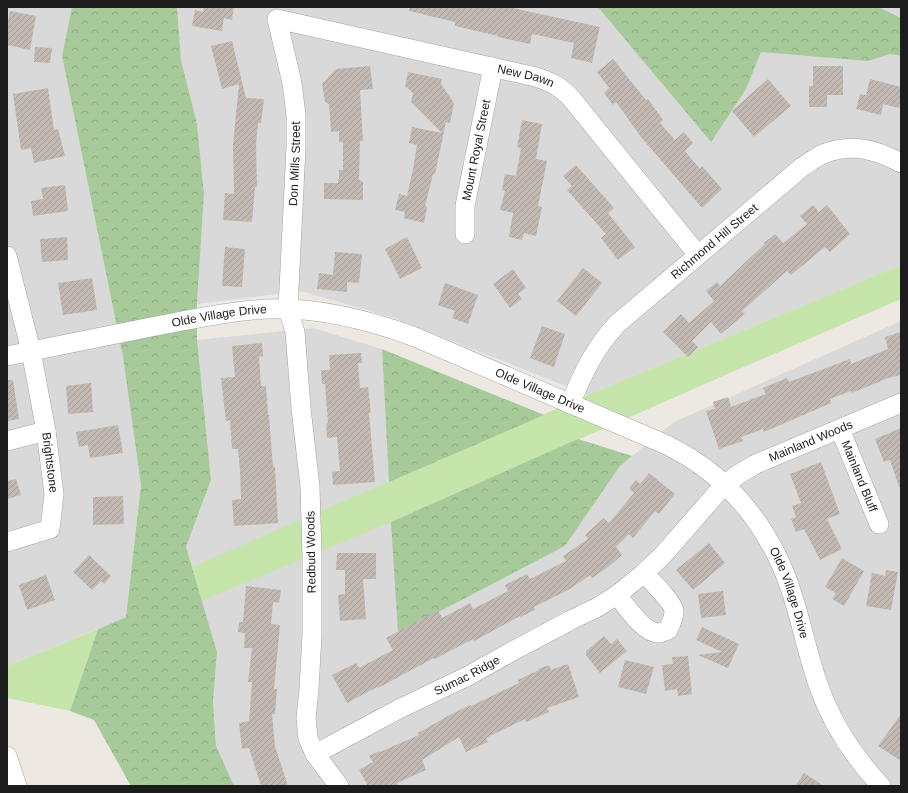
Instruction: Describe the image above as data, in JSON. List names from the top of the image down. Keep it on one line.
{"streets":{"street":["New Dawn","Mount Royal Street","Don Mills Street","Richmond Hill Street","Olde Village Drive","Mainland Woods","Brightstone","Mainland Bluff","Redbud Woods","Sumac Ridge"]},"crossings":[["New Dawn","Mount Royal Street"],["New Dawn","Don Mills Street"],["New Dawn","Richmond Hill Street"],["Don Mills Street","Olde Village Drive"],["Don Mills Street","Redbud Woods"],["Richmond Hill Street","Olde Village Drive"],["Olde Village Drive","Mainland Woods"],["Olde Village Drive","Brightstone"],["Olde Village Drive","Redbud Woods"],["Olde Village Drive","Sumac Ridge"],["Mainland Woods","Mainland Bluff"],["Mainland Woods","Sumac Ridge"],["Redbud Woods","Sumac Ridge"]]}
